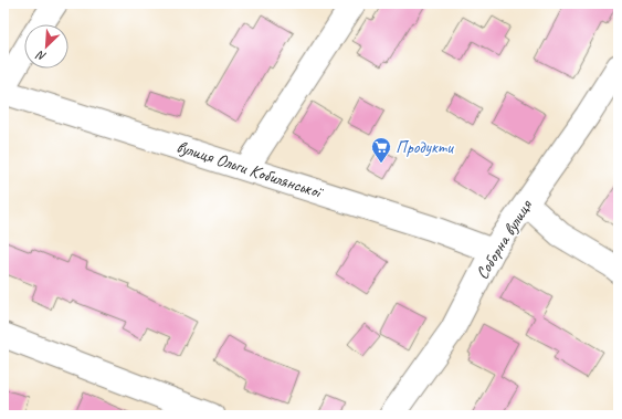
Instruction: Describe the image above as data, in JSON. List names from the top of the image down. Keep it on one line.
{"streets":{"street":["вулиця Ольги Кобилянської","Соборна вулиця"]},"crossings":[["вулиця Ольги Кобилянської","Соборна вулиця"]],"places":{"supermarket":["Продукти"]},"north":"bottom left"}
